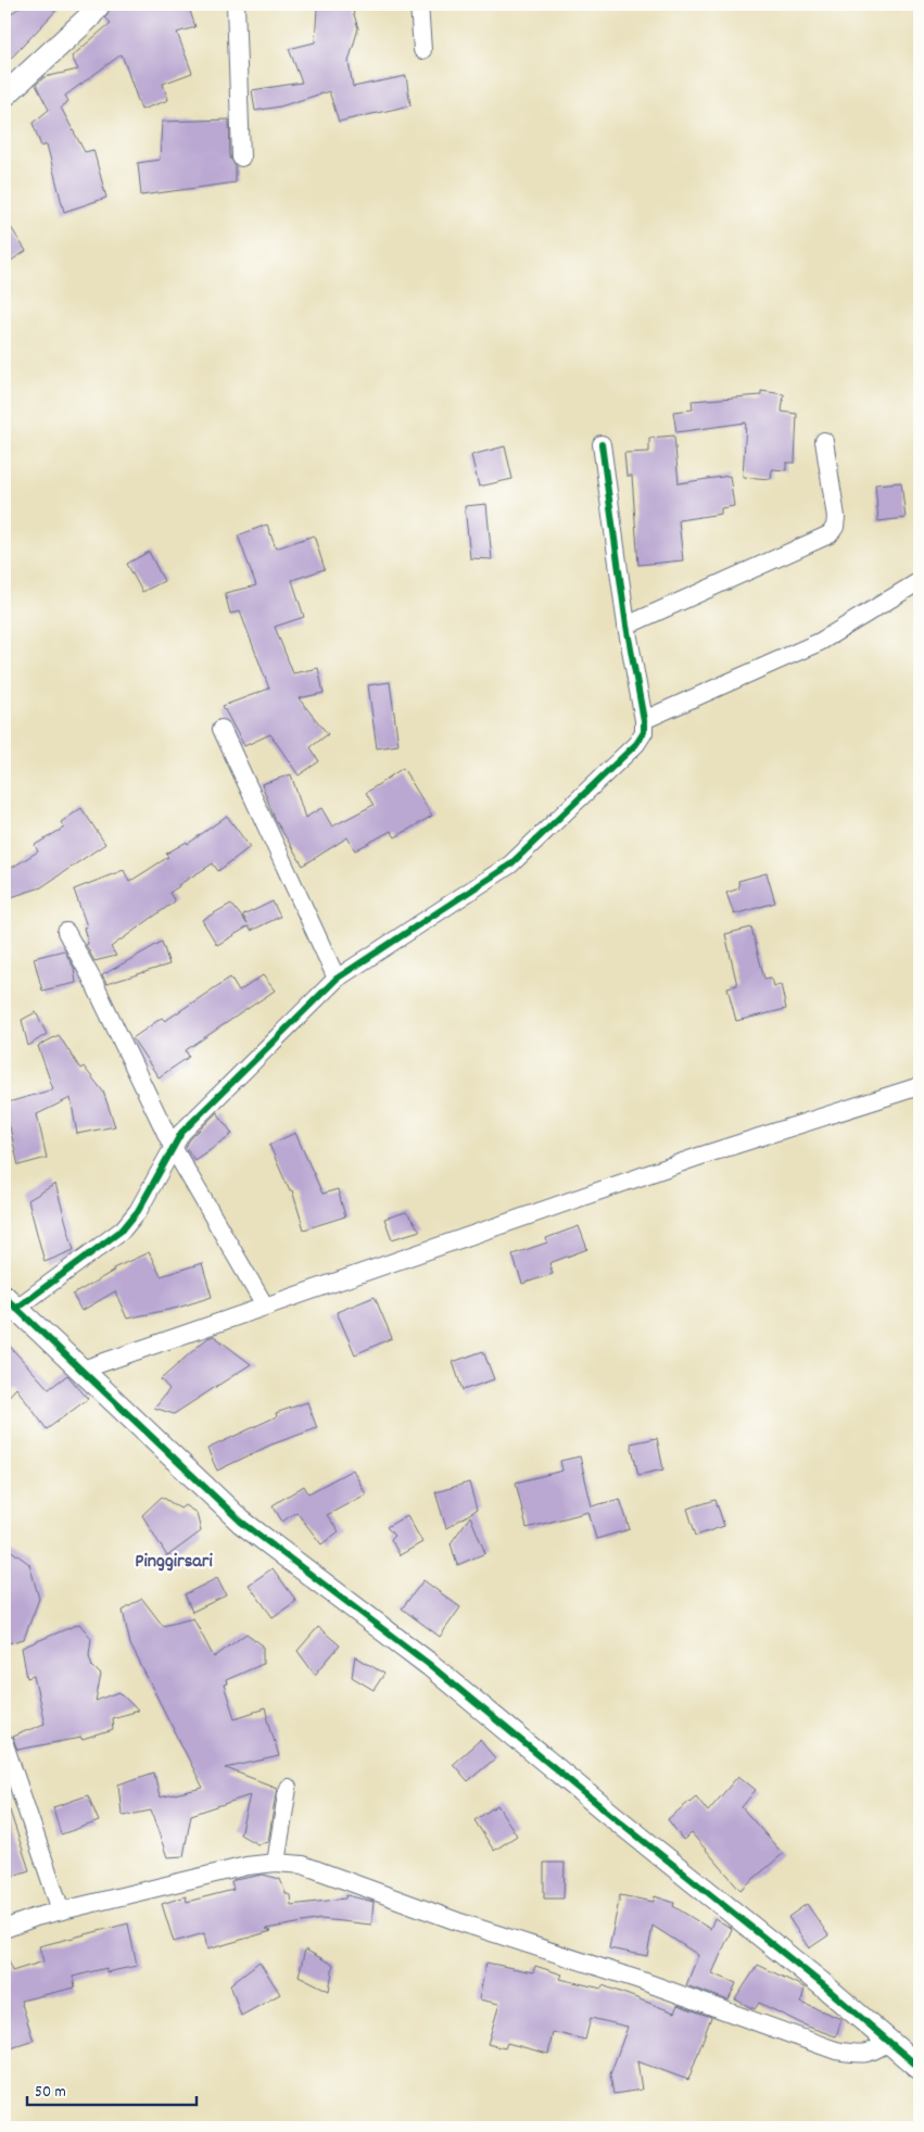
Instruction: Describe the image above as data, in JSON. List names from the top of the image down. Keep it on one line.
{"districts":["Pinggirsari"],"scale_bar":"50 m"}
